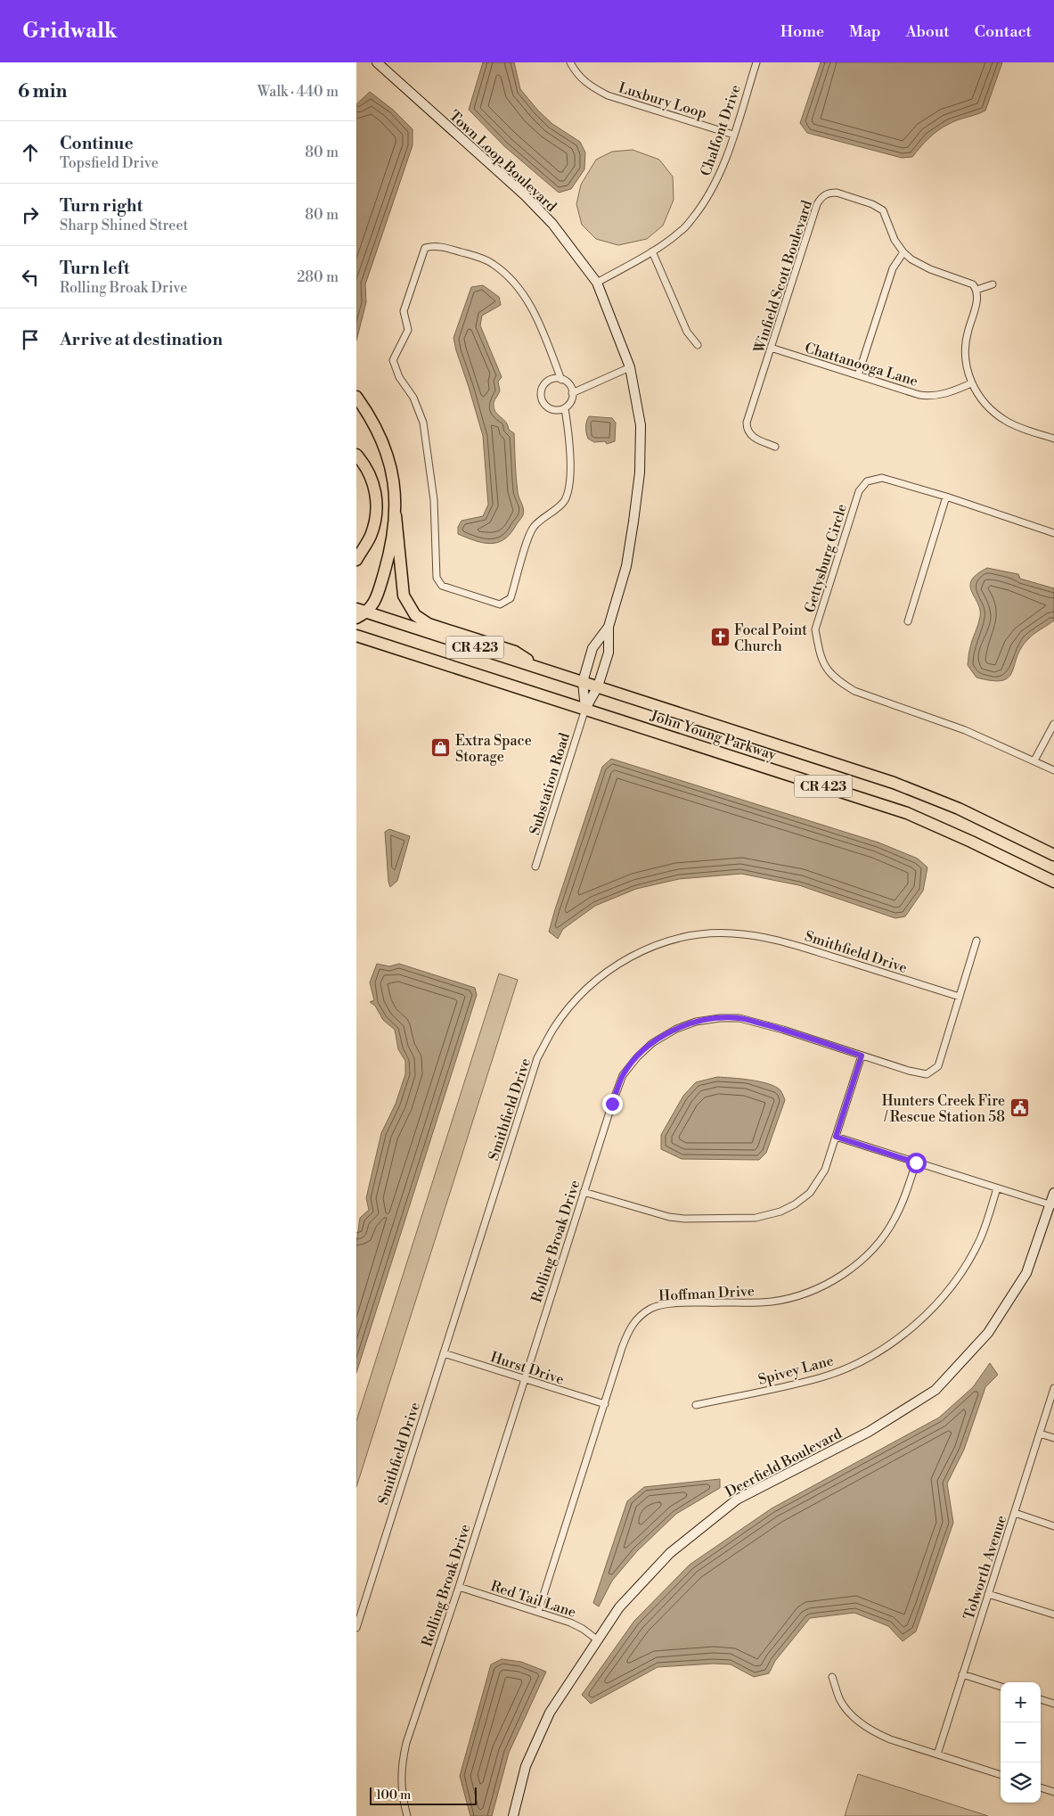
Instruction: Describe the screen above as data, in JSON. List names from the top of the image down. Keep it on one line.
{"streets":{"highway":["CR 423","John Young Parkway"],"street":["Luxbury Loop","Chalfont Drive","Town Loop Boulevard","Winfield Scott Boulevard","Chattanooga Lane","Gettysburg Circle","Substation Road","Smithfield Drive","Rolling Broak Drive","Hoffman Drive","Hurst Drive","Spivey Lane","Deerfield Boulevard","Tolworth Avenue","Red Tail Lane"]},"crossings":[["Luxbury Loop","Chalfont Drive"],["Chalfont Drive","Town Loop Boulevard"],["Town Loop Boulevard","John Young Parkway"],["Town Loop Boulevard","Substation Road"],["Winfield Scott Boulevard","Chattanooga Lane"],["John Young Parkway","Substation Road"],["Smithfield Drive","Rolling Broak Drive"],["Smithfield Drive","Hurst Drive"],["Rolling Broak Drive","Hurst Drive"],["Rolling Broak Drive","Red Tail Lane"],["Hoffman Drive","Hurst Drive"],["Hoffman Drive","Red Tail Lane"],["Deerfield Boulevard","Red Tail Lane"]],"places":{"church":["Focal Point Church"],"shop":["Extra Space Storage"],"public building":["Hunters Creek Fire / Rescue Station 58"]},"scale_bar":"100 m","page":{"header":"Gridwalk","nav":["Home","Map","About","Contact"],"heading":["6 min","Walk · 440 m"],"list":[["Continue","Topsfield Drive","80 m"],["Turn right","Sharp Shined Street","80 m"],["Turn left","Rolling Broak Drive","280 m"],"Arrive at destination"],"map_buttons":["+","−"],"scale":"100 m"}}
